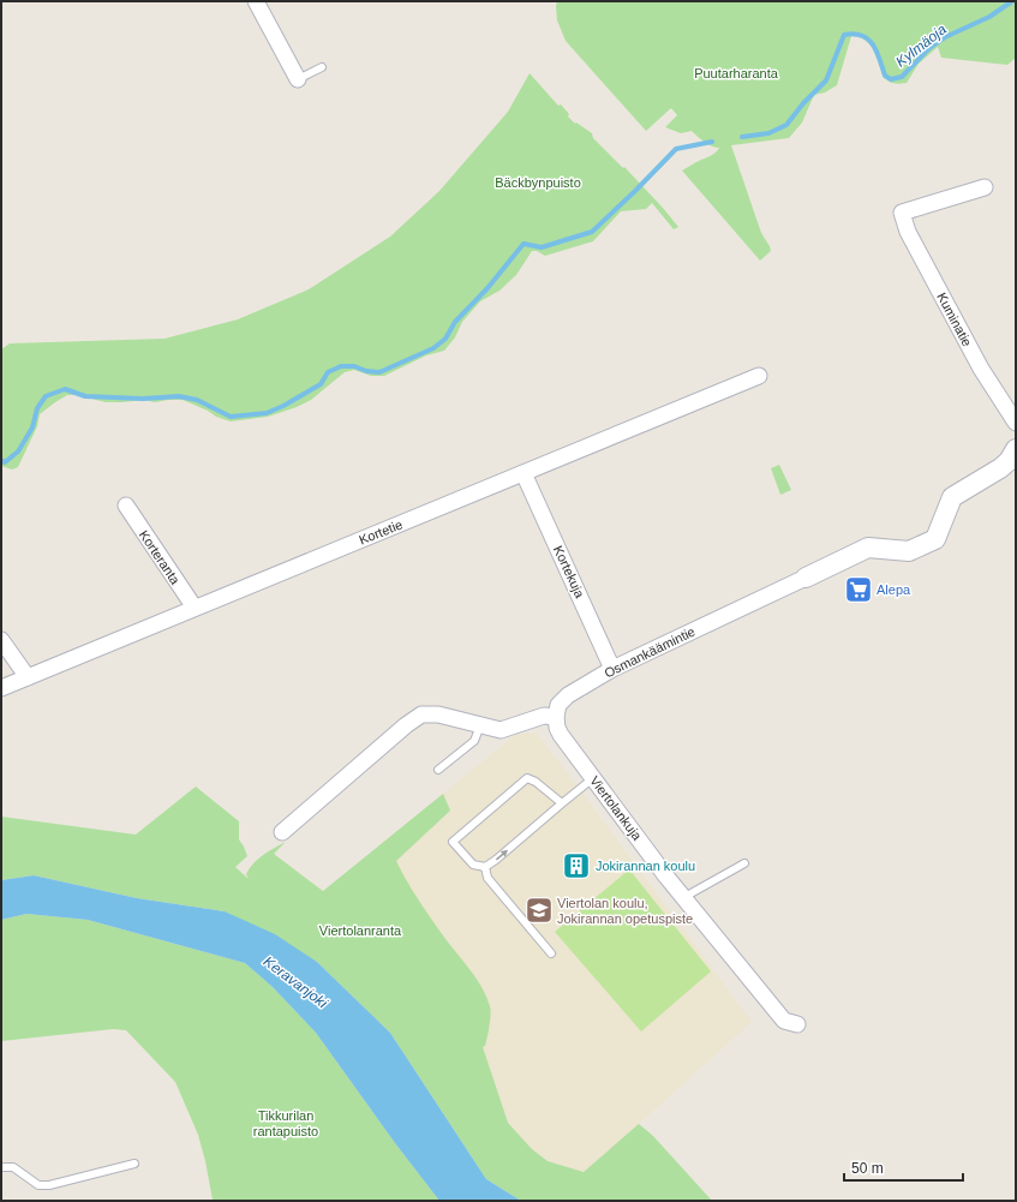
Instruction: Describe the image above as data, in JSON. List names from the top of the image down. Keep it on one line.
{"streets":{"street":["Kuminatie","Kortetie","Korteranta","Kortekuja","Osmankäämintie","Viertolankuja"]},"crossings":[["Kortetie","Korteranta"],["Kortetie","Kortekuja"],["Kortekuja","Osmankäämintie"],["Osmankäämintie","Viertolankuja"]],"water":["Kylmäoja","Keravanjoki"],"parks":["Puutarharanta","Bäckbynpuisto","Viertolanranta","Tikkurilan rantapuisto"],"places":{"supermarket":["Alepa"],"building":["Jokirannan koulu"],"school or university":["Viertolan koulu, Jokirannan opetuspiste"]},"scale_bar":"50 m"}
